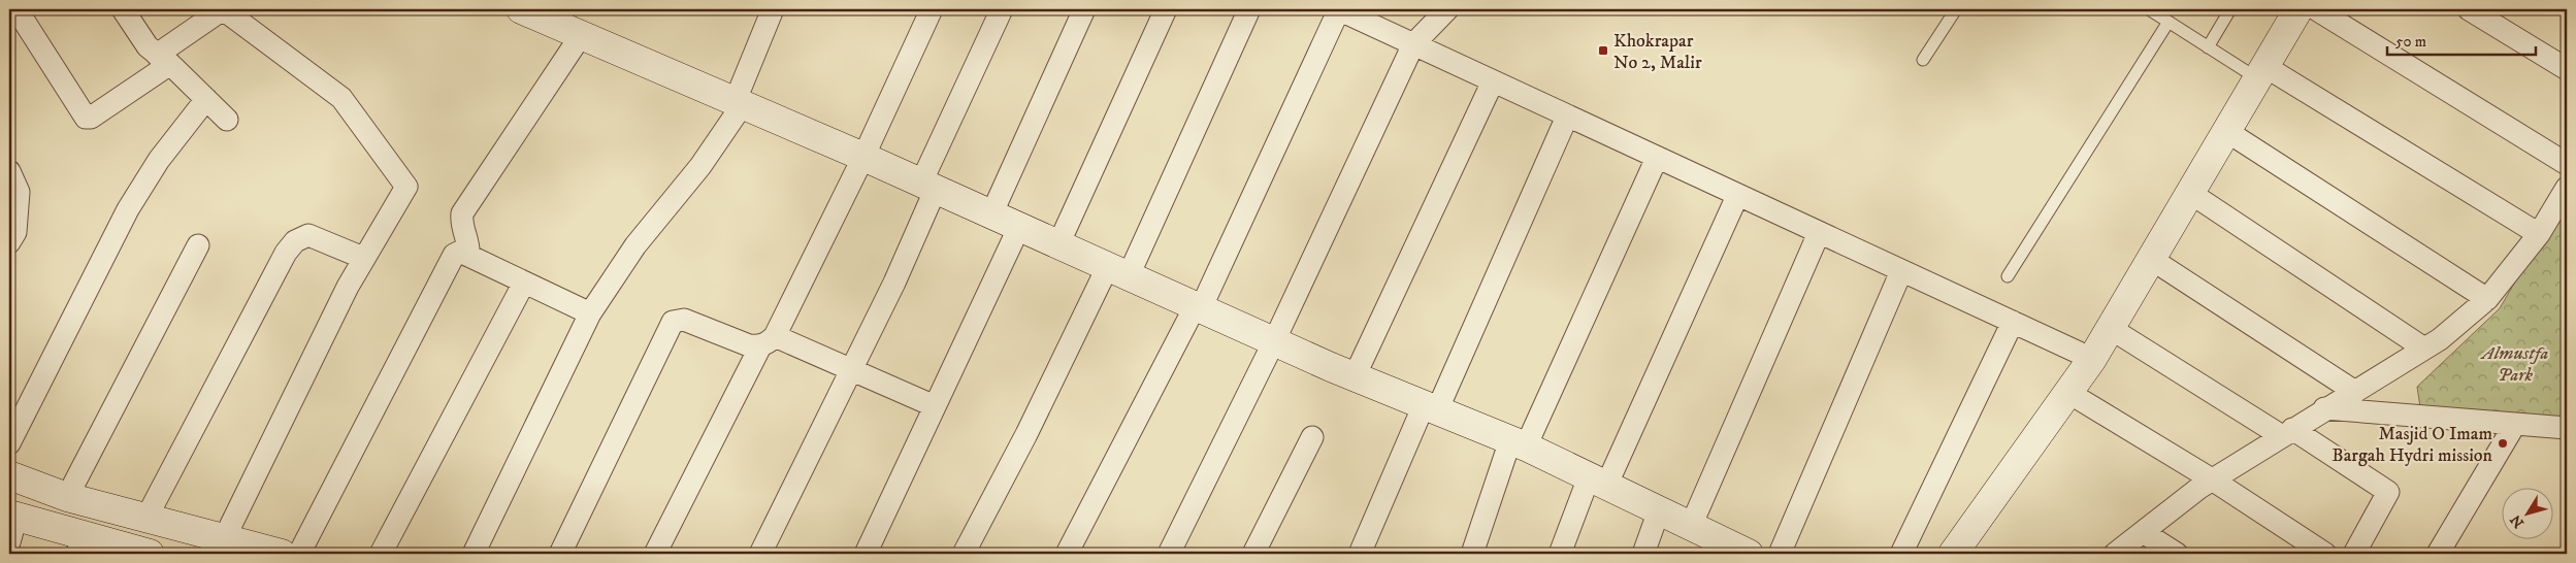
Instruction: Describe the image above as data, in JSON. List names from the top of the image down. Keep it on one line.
{"parks":["Almustfa Park"],"places":{"transit":["Khokrapar No 2, Malir"],"other":["Masjid O Imam Bargah Hydri mission"]},"scale_bar":"50 m","north":"bottom left"}
